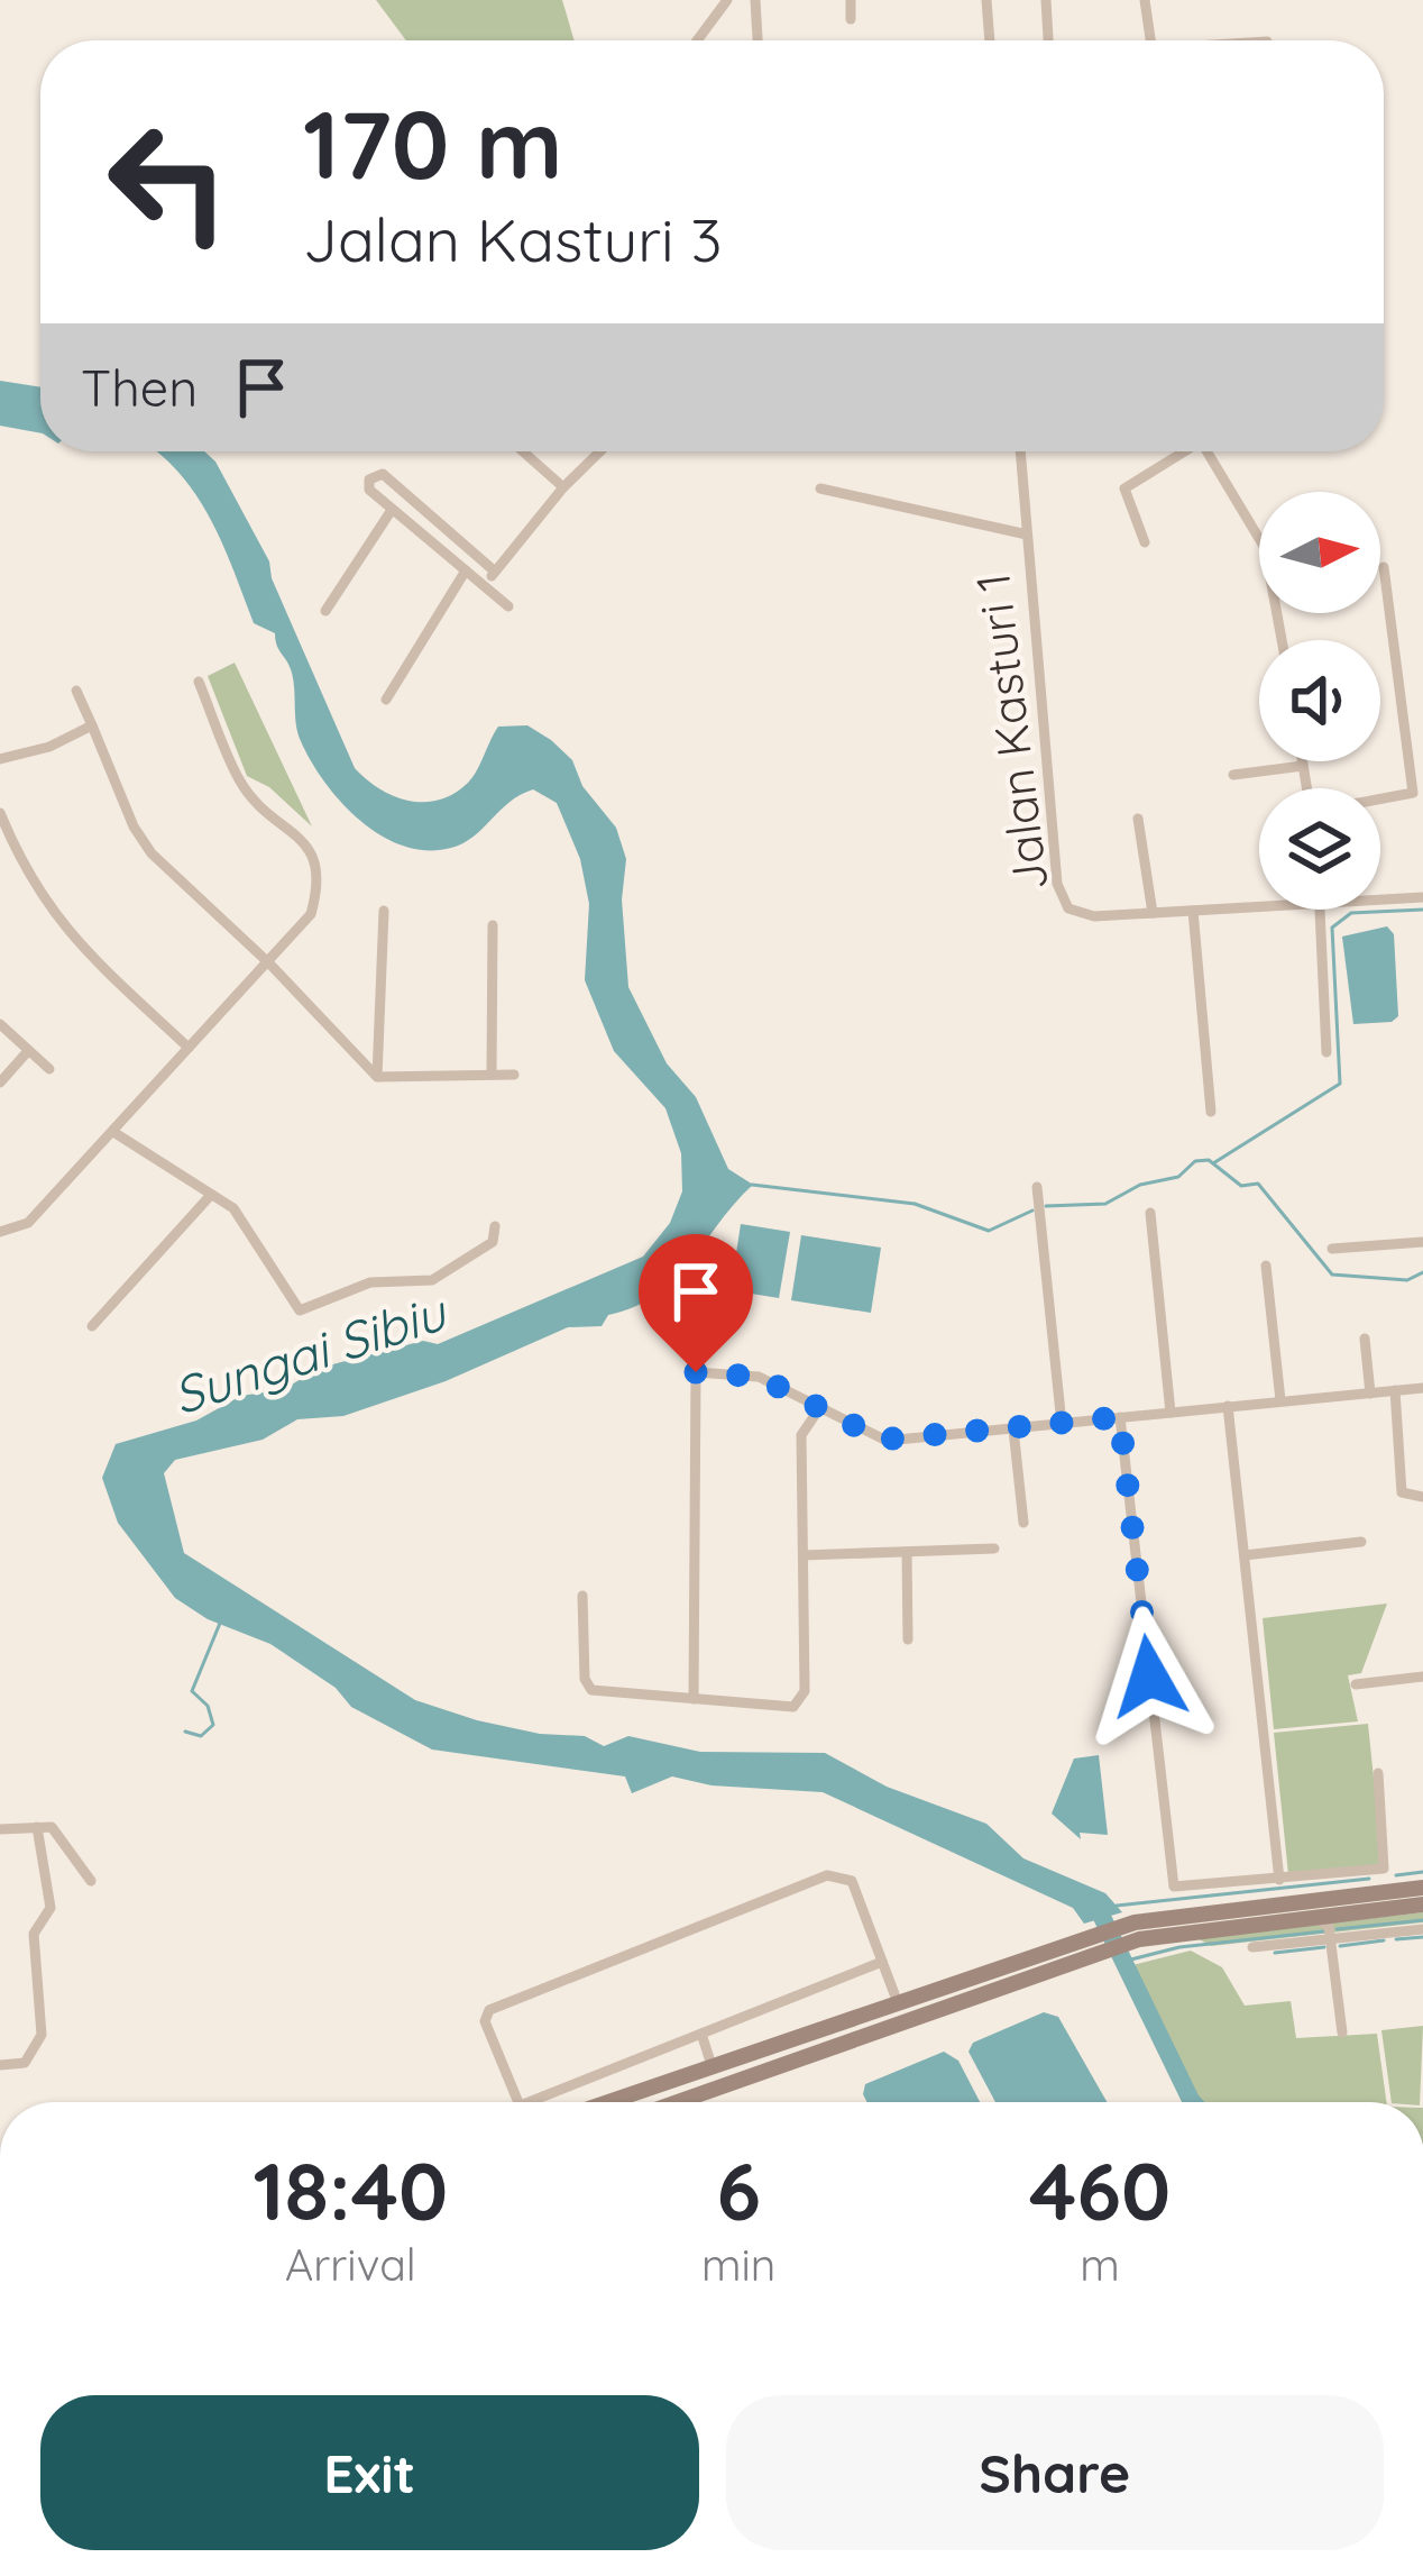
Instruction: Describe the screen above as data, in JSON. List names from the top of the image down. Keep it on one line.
{"streets":{"street":["Jalan Kasturi 1"]},"water":["Sungai Sibiu"],"north":"right","page":{"turn":["170 m","Jalan Kasturi 3"],"then":"Then","eta":["18:40","Arrival","6","min","460","m"],"buttons":["Exit","Share"]}}
